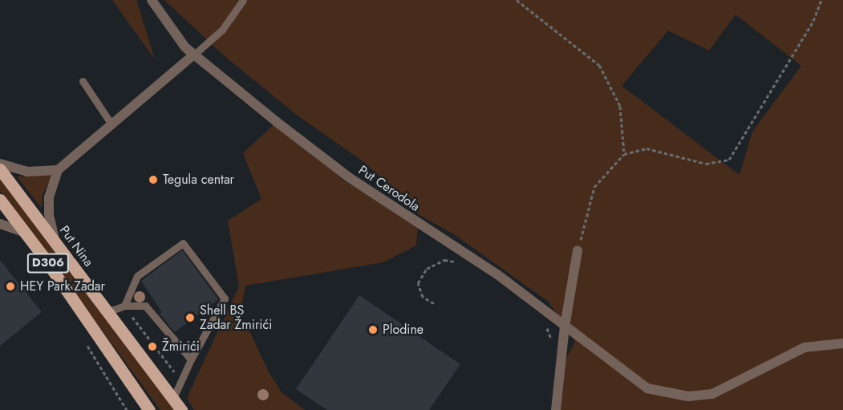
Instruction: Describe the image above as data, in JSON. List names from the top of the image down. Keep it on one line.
{"streets":{"main road":["Put Nina","D306"],"street":["Put Cerodola"]},"places":["Tegula centar","HEY Park Zadar","Shell BS Zadar Žmirići","Plodine","Žmirići"]}
